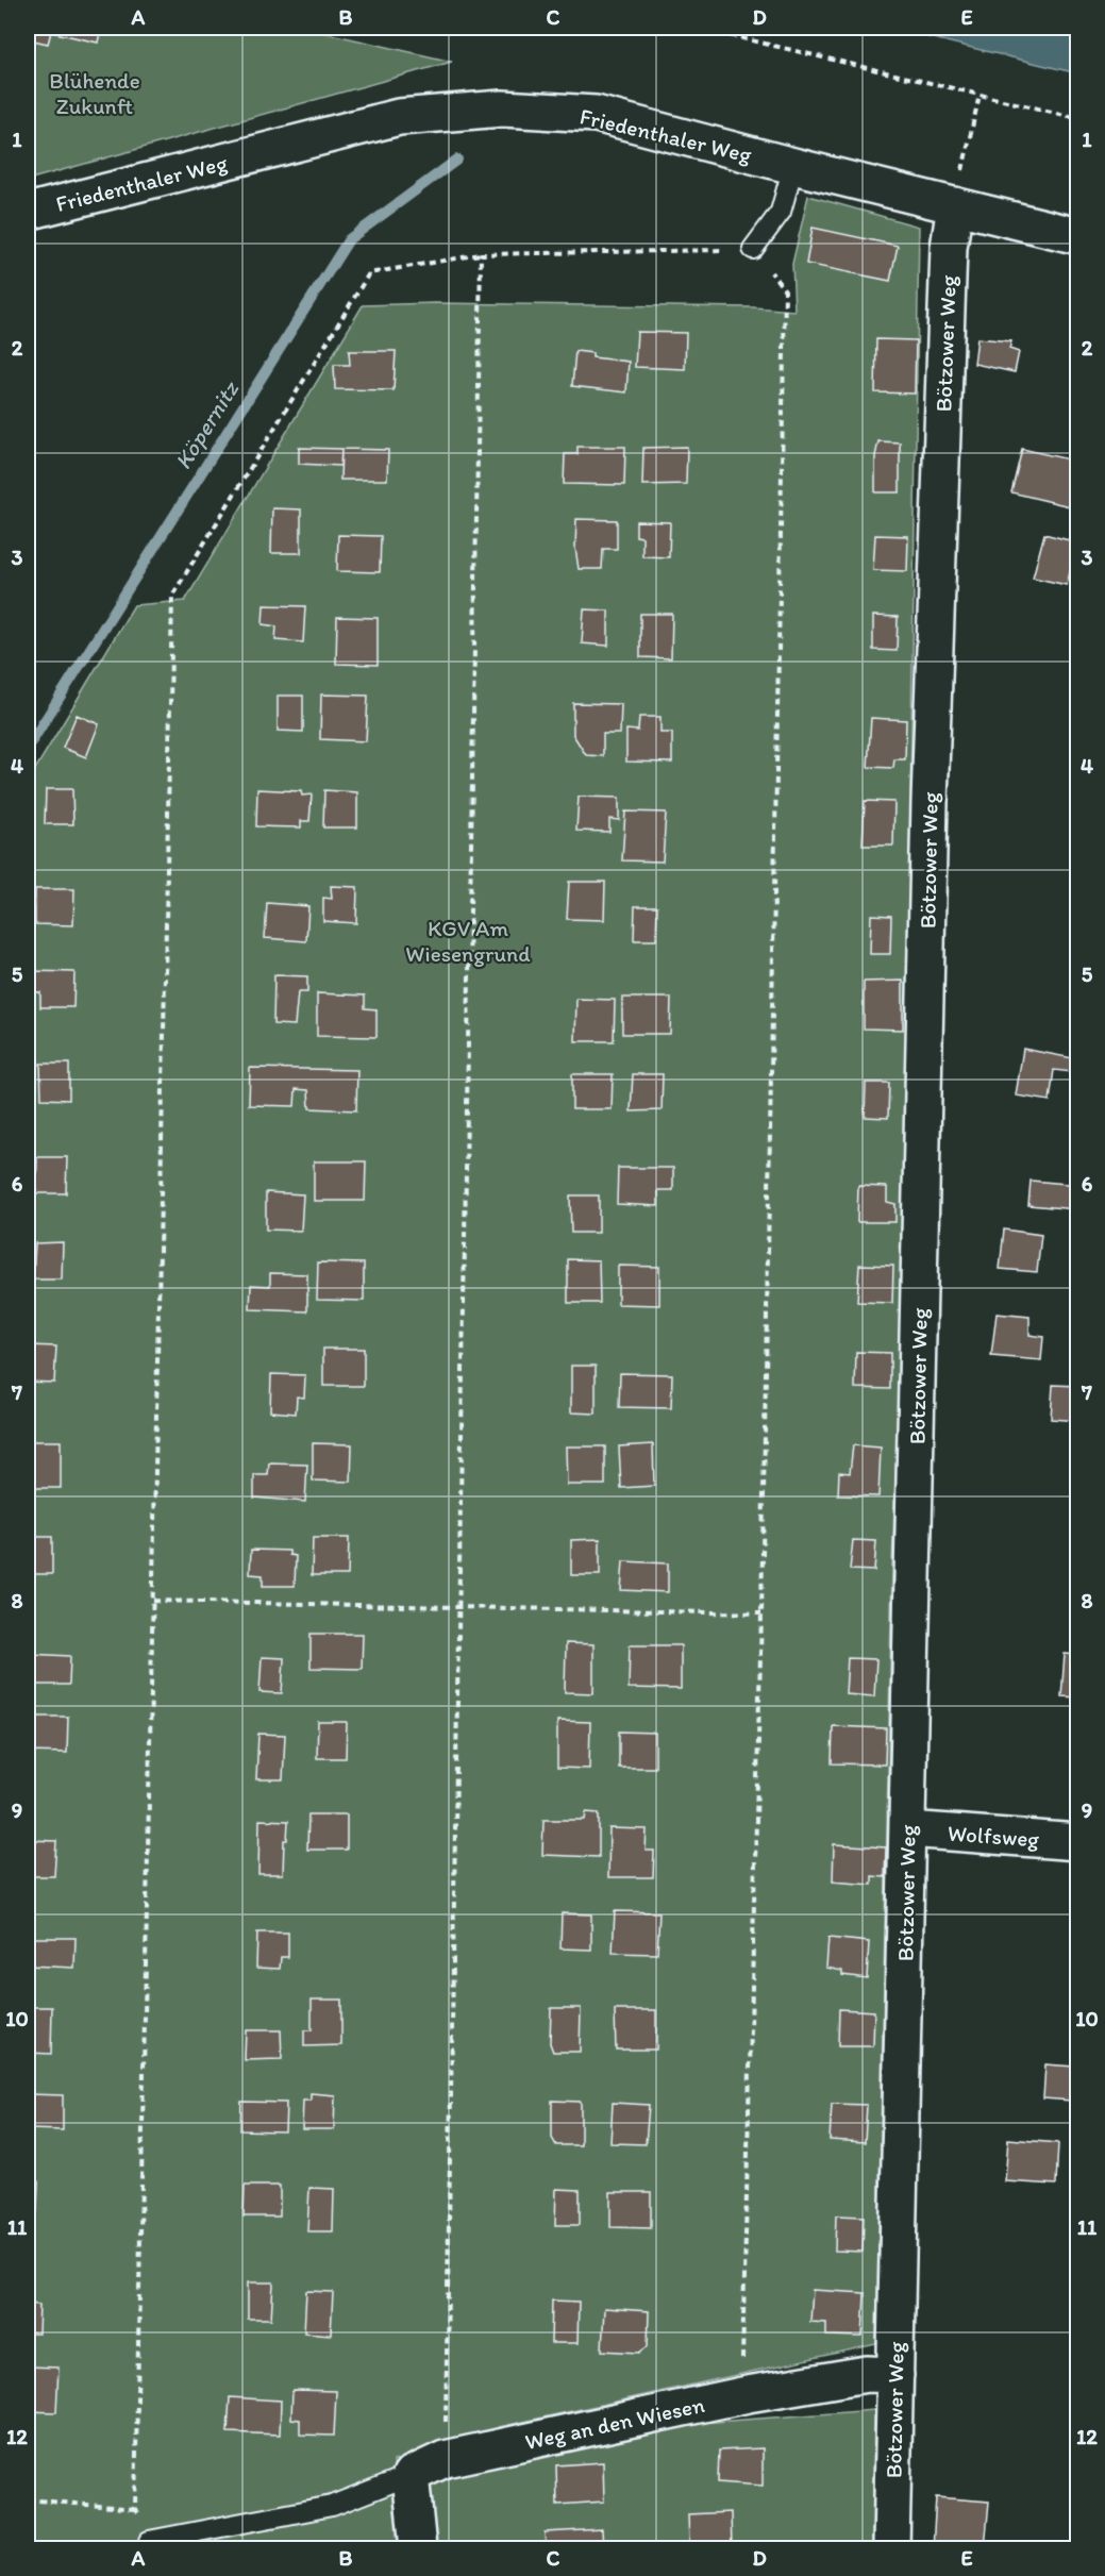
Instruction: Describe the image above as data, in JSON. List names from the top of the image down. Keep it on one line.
{"streets":{"street":["Friedenthaler Weg","Bötzower Weg","Wolfsweg","Weg an den Wiesen"]},"crossings":[["Friedenthaler Weg","Bötzower Weg"],["Bötzower Weg","Wolfsweg"],["Bötzower Weg","Weg an den Wiesen"]],"water":["Köpernitz"],"parks":["Blühende Zukunft","KGV Am Wiesengrund"],"grid":{"columns":["A","B","C","D","E"],"rows":["1","2","3","4","5","6","7","8","9","10","11","12"]}}
